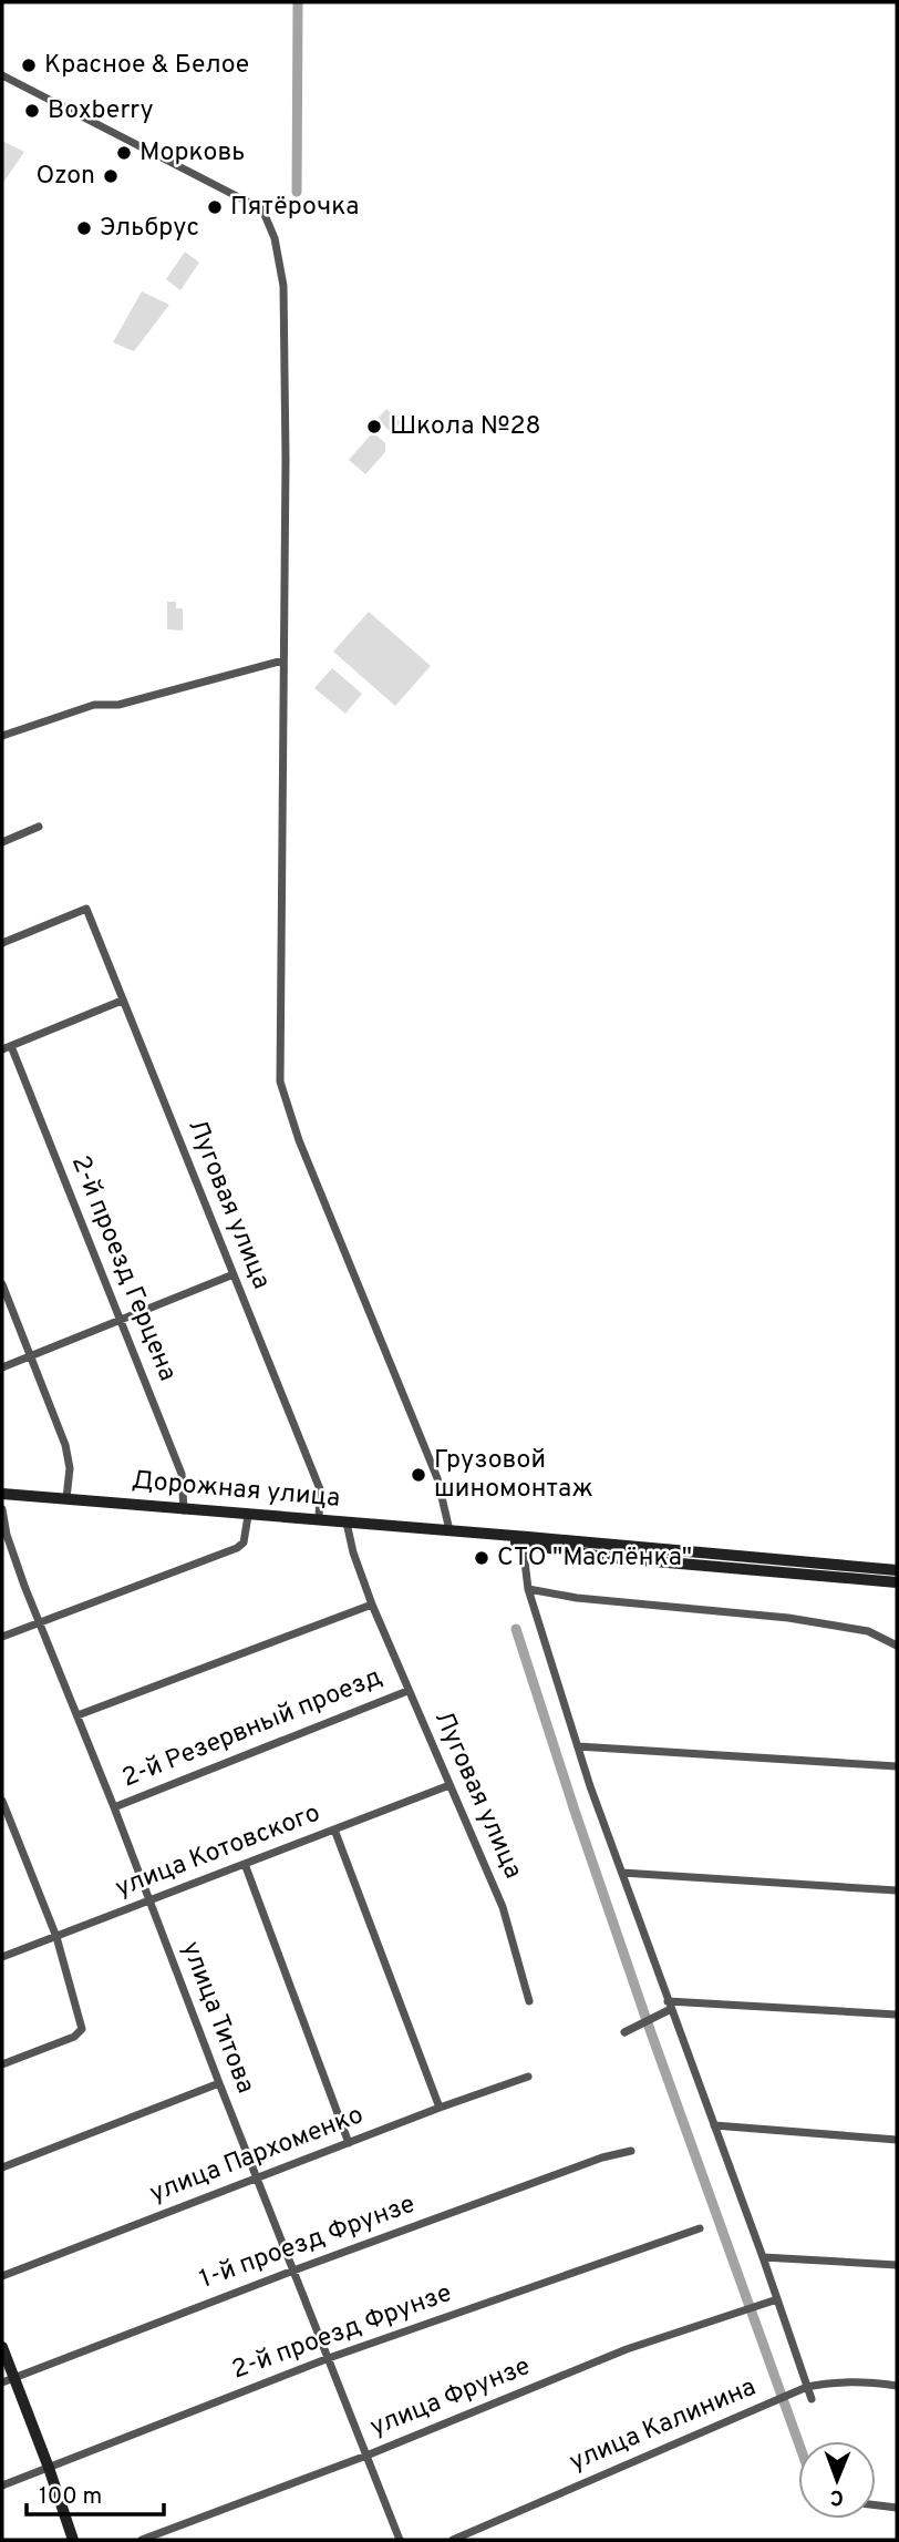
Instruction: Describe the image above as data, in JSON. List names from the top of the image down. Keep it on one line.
{"streets":{"main road":["Дорожная улица"],"street":["Луговая улица","2-й проезд Герцена","2-й Резервный проезд","улица Котовского","улица Титова","улица Пархоменко","1-й проезд Фрунзе","2-й проезд Фрунзе","улица Фрунзе","улица Калинина"]},"crossings":[["Луговая улица","Дорожная улица"],["Луговая улица","2-й Резервный проезд"],["Луговая улица","улица Котовского"],["2-й проезд Герцена","Дорожная улица"],["2-й Резервный проезд","улица Титова"],["улица Котовского","улица Титова"],["улица Титова","улица Пархоменко"],["улица Титова","1-й проезд Фрунзе"],["улица Титова","2-й проезд Фрунзе"],["улица Титова","улица Фрунзе"]],"places":["Красное & Белое","Boxberry","Морковь","Ozon","Пятёрочка","Эльбрус","Школа №28","Грузовой шиномонтаж","СТО \"Маслёнка\""],"scale_bar":"100 m","north":"bottom"}
